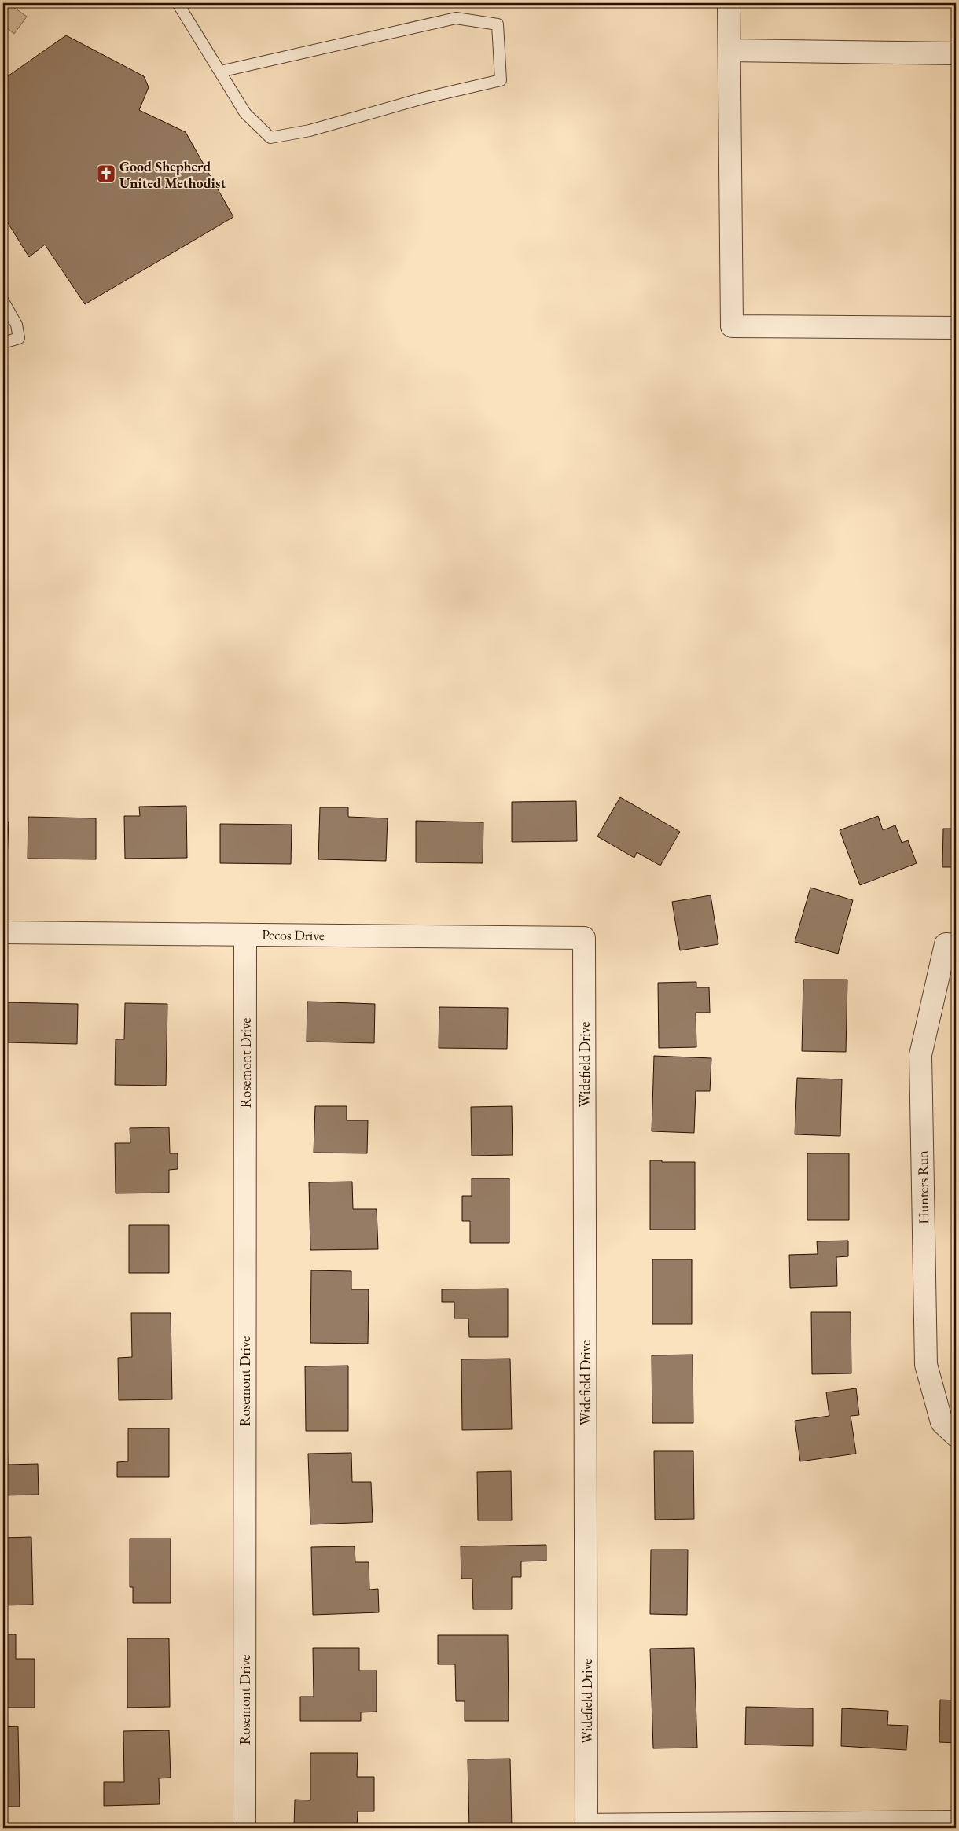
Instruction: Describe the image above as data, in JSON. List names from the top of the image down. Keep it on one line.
{"streets":{"street":["Pecos Drive","Rosemont Drive","Widefield Drive","Hunters Run"]},"crossings":[["Pecos Drive","Rosemont Drive"],["Pecos Drive","Widefield Drive"]],"places":{"church":["Good Shepherd United Methodist"]}}
